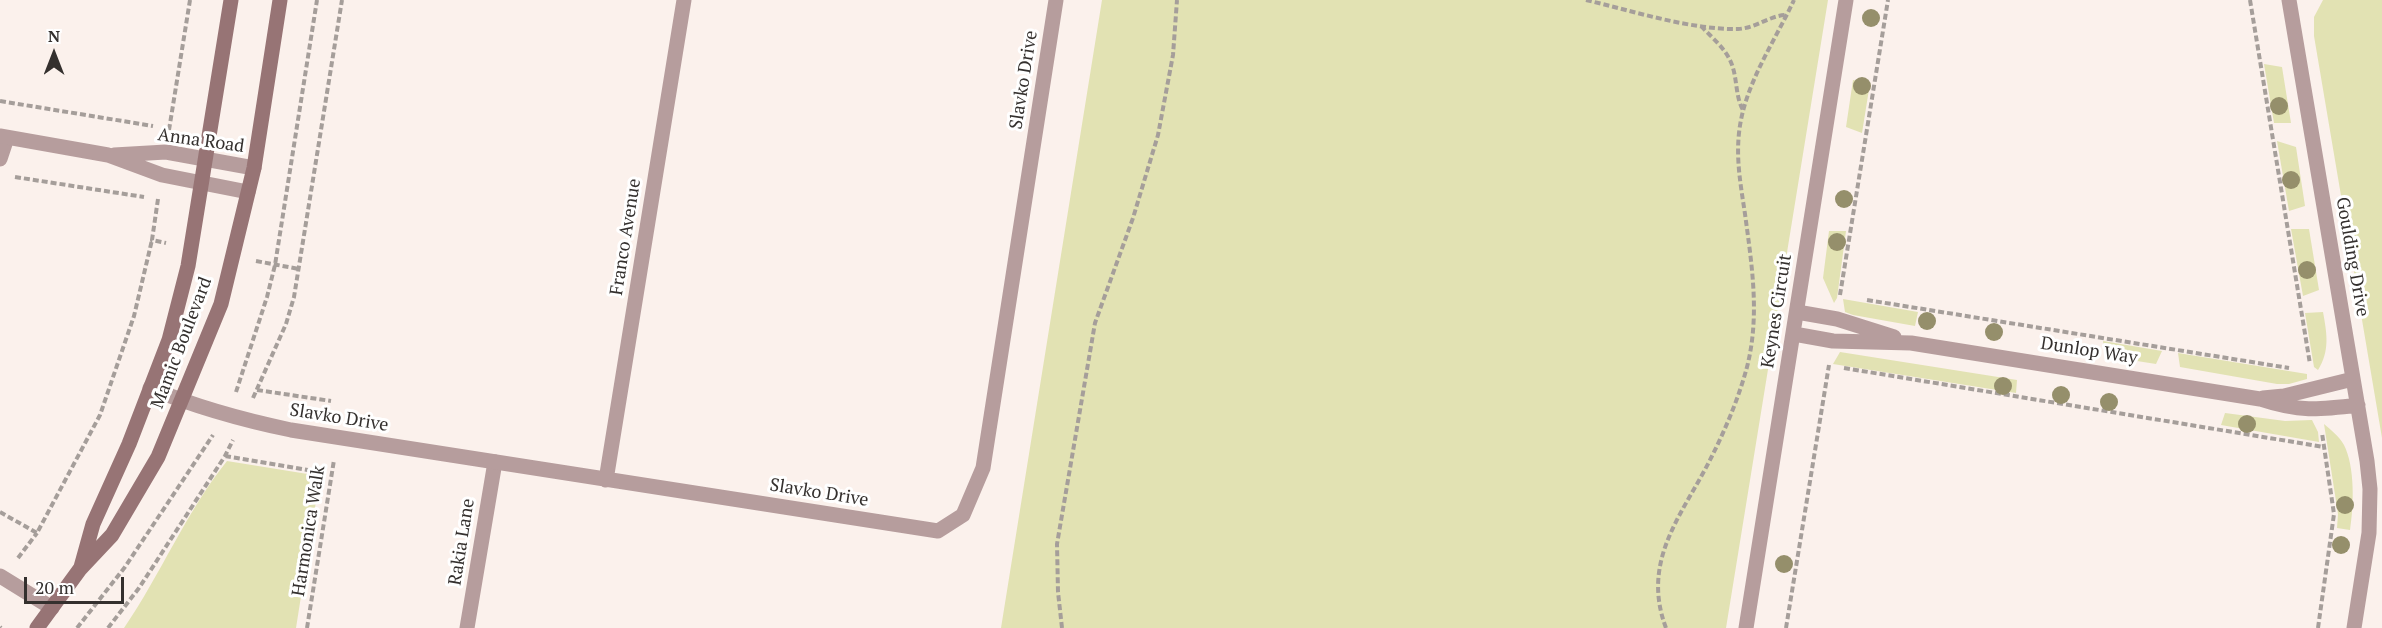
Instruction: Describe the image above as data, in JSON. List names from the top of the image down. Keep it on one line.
{"streets":{"street":["Slavko Drive","Anna Road","Franco Avenue","Goulding Drive","Keynes Circuit","Mamic Boulevard","Dunlop Way","Rakia Lane"],"path":["Harmonica Walk"]},"crossings":[["Slavko Drive","Franco Avenue"],["Slavko Drive","Mamic Boulevard"],["Slavko Drive","Harmonica Walk"],["Slavko Drive","Rakia Lane"],["Anna Road","Mamic Boulevard"],["Goulding Drive","Dunlop Way"],["Keynes Circuit","Dunlop Way"]],"scale_bar":"20 m","north":"top"}
